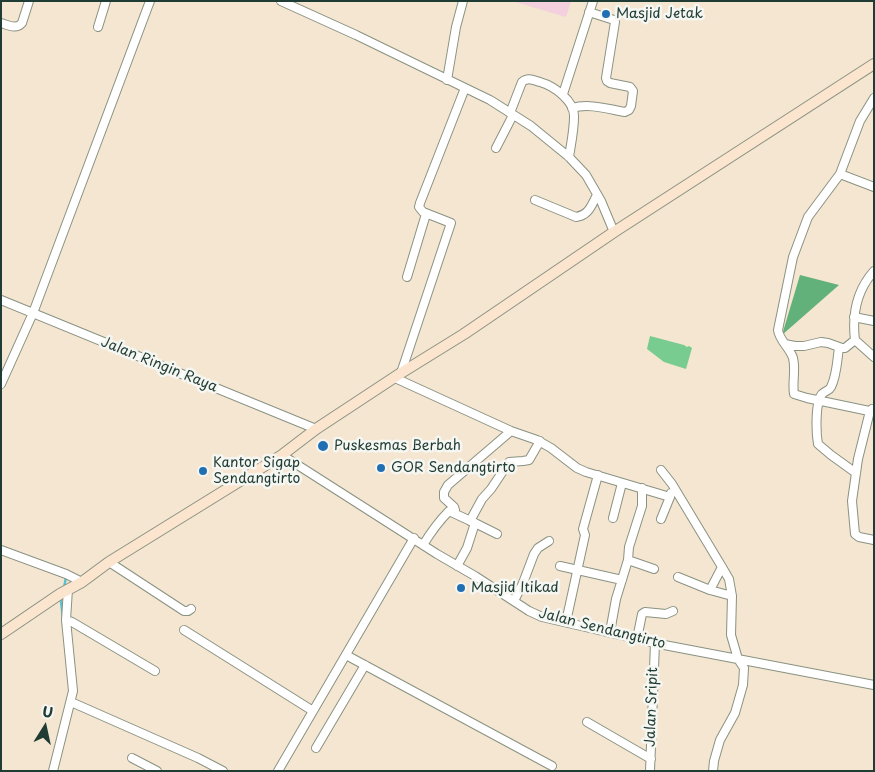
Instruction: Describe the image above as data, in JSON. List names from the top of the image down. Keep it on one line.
{"streets":{"street":["Jalan Ringin Raya","Jalan Sendangtirto","Jalan Sripit"]},"crossings":[["Jalan Sendangtirto","Jalan Sripit"]],"places":["Masjid Jetak","Puskesmas Berbah","GOR Sendangtirto","Kantor Sigap Sendangtirto","Masjid Itikad"],"north":"top"}
